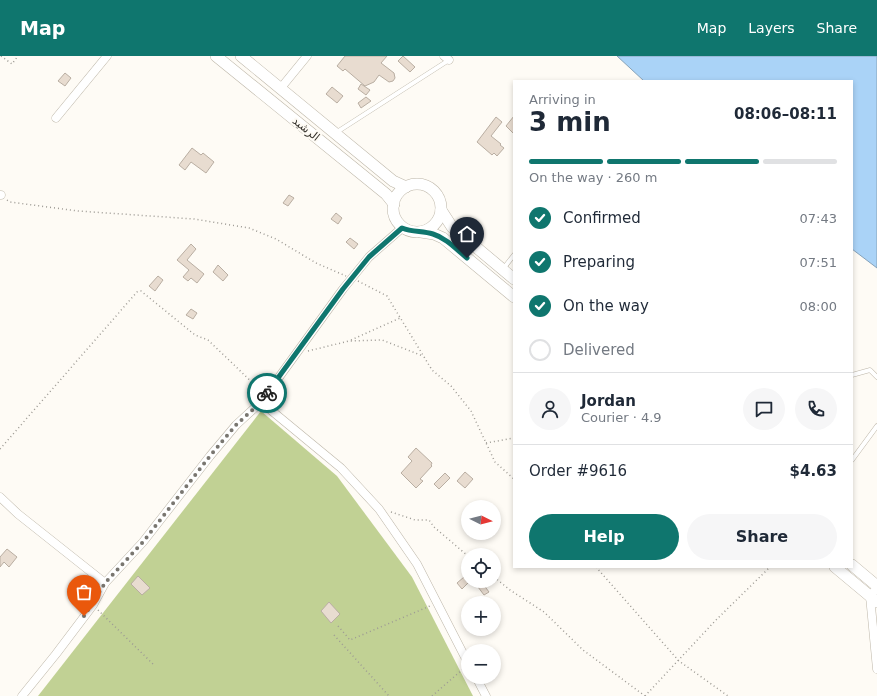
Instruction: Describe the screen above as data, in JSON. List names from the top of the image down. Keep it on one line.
{"streets":{"street":["الرشيد"]},"north":"right","page":{"header":"Map","nav":["Map","Layers","Share"],"heading":["3 min","Arriving in","08:06–08:11"],"panel":["Jordan","Courier · 4.9","Order #9616","$4.63"],"bar":"On the way · 260 m","list":[["Confirmed","07:43"],["Preparing","07:51"],["On the way","08:00"],"Delivered"],"map_buttons":["+","−"],"buttons":["Help","Share"]}}
